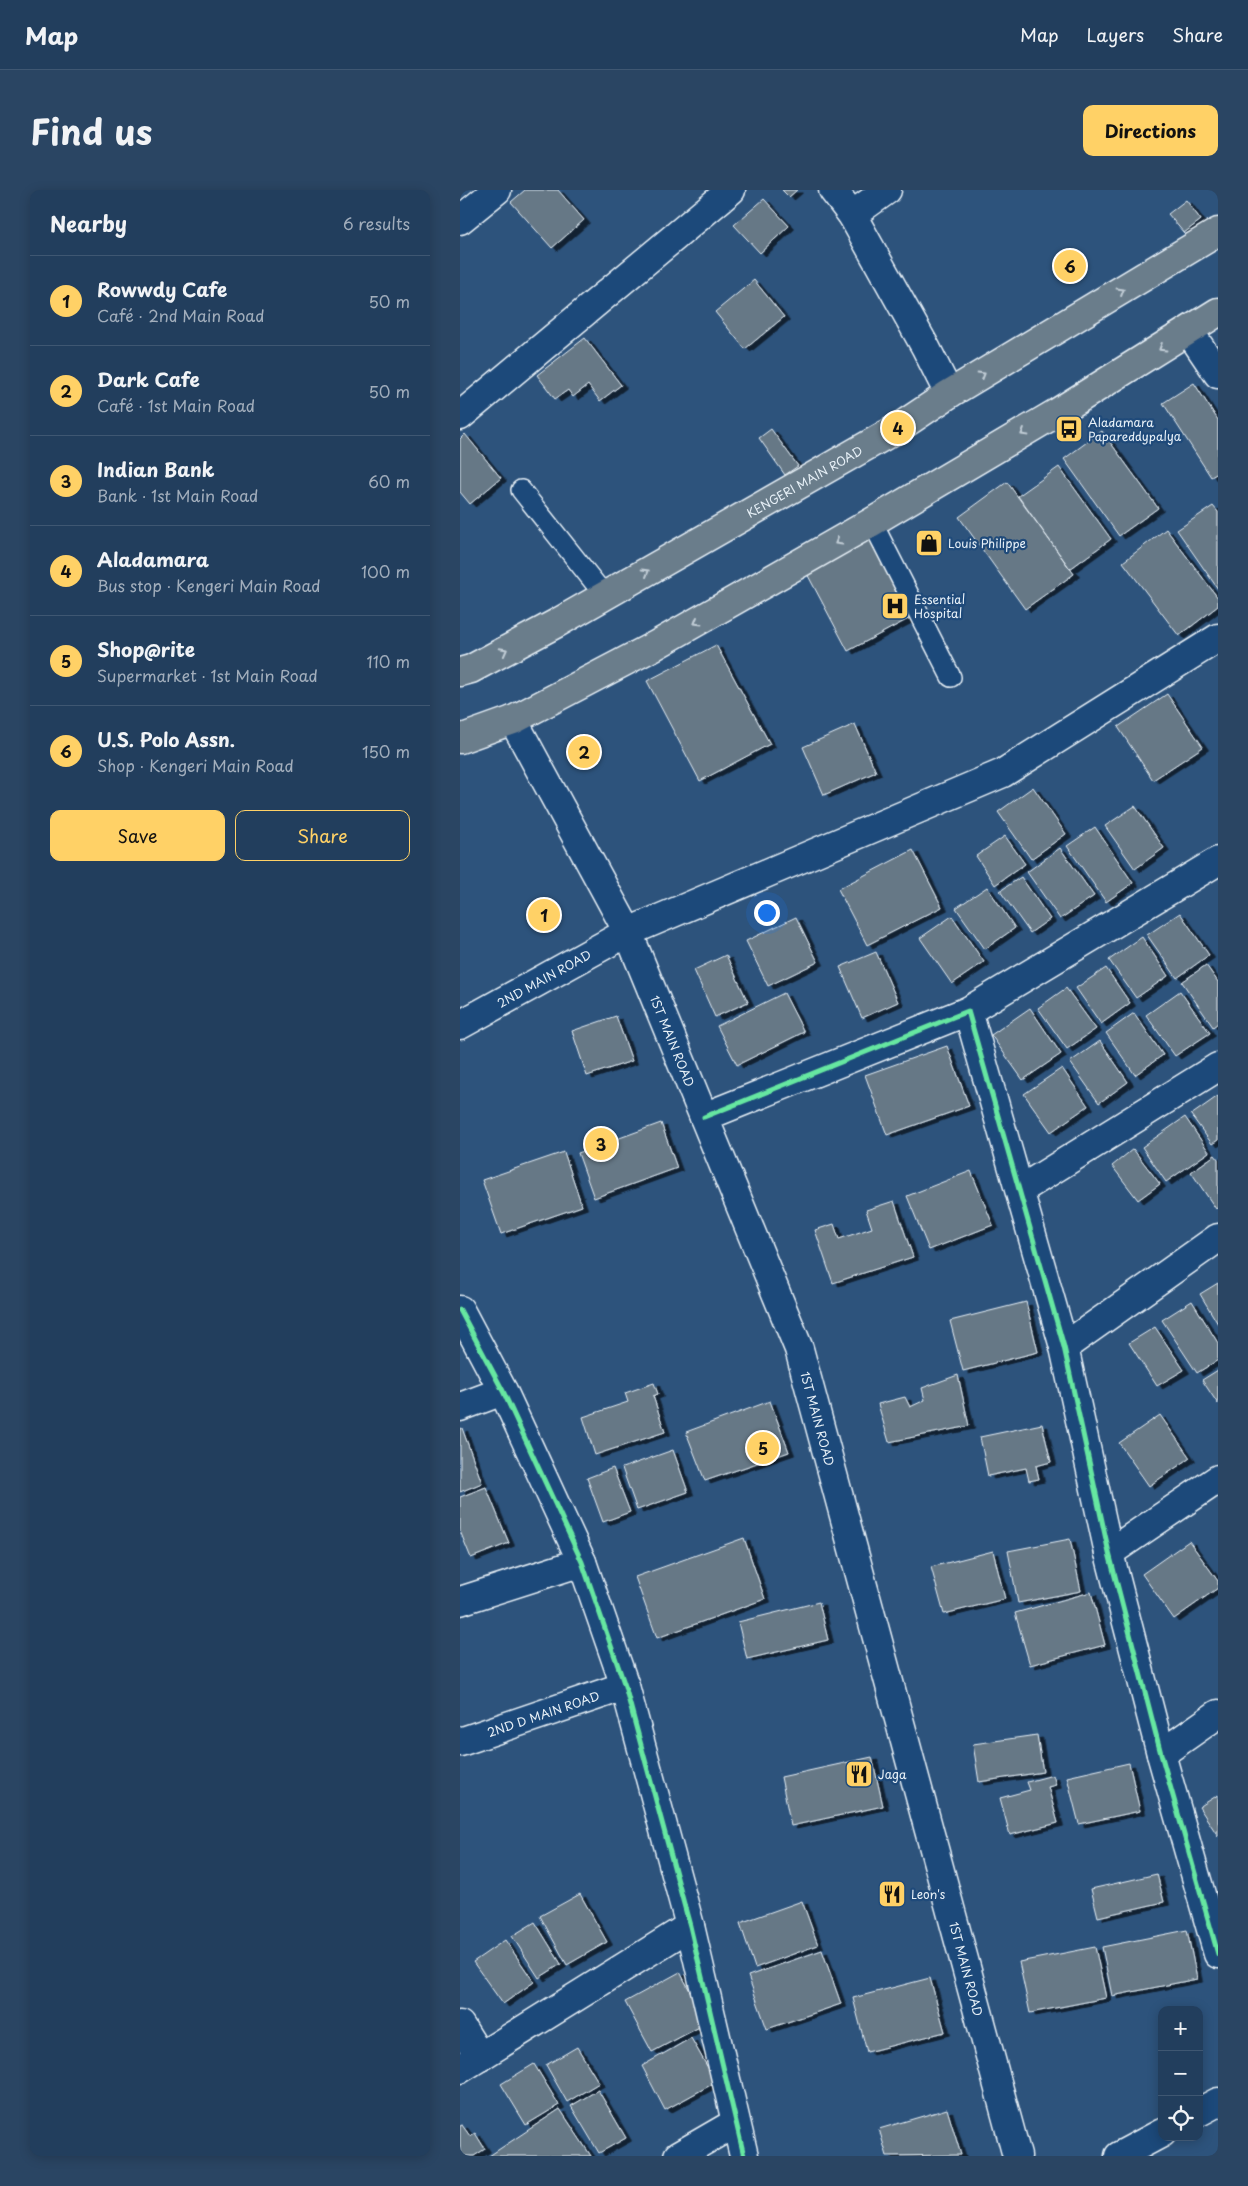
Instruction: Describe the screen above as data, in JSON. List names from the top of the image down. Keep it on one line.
{"streets":{"main road":["KENGERI MAIN ROAD"],"street":["2ND MAIN ROAD","1ST MAIN ROAD","2ND D MAIN ROAD"]},"crossings":[["2ND MAIN ROAD","1ST MAIN ROAD"]],"places":{"bus stop":["Aladamara Papareddypalya"],"shop":["Louis Philippe"],"hospital":["Essential Hospital"],"restaurant":["Jaga","Leon's"]},"page":{"header":"Map","nav":["Map","Layers","Share"],"title":"Find us","buttons":["Directions",["Save","Share"]],"heading":["Nearby","6 results"],"pins":["6","4","2","1","3","5"],"list":[{"mark":"1","name":"Rowwdy Cafe","note":"Café · 2nd Main Road","value":"50 m"},{"mark":"2","name":"Dark Cafe","note":"Café · 1st Main Road","value":"50 m"},{"mark":"3","name":"Indian Bank","note":"Bank · 1st Main Road","value":"60 m"},{"mark":"4","name":"Aladamara","note":"Bus stop · Kengeri Main Road","value":"100 m"},{"mark":"5","name":"Shop@rite","note":"Supermarket · 1st Main Road","value":"110 m"},{"mark":"6","name":"U.S. Polo Assn.","note":"Shop · Kengeri Main Road","value":"150 m"}],"map_buttons":["+","−"]}}
